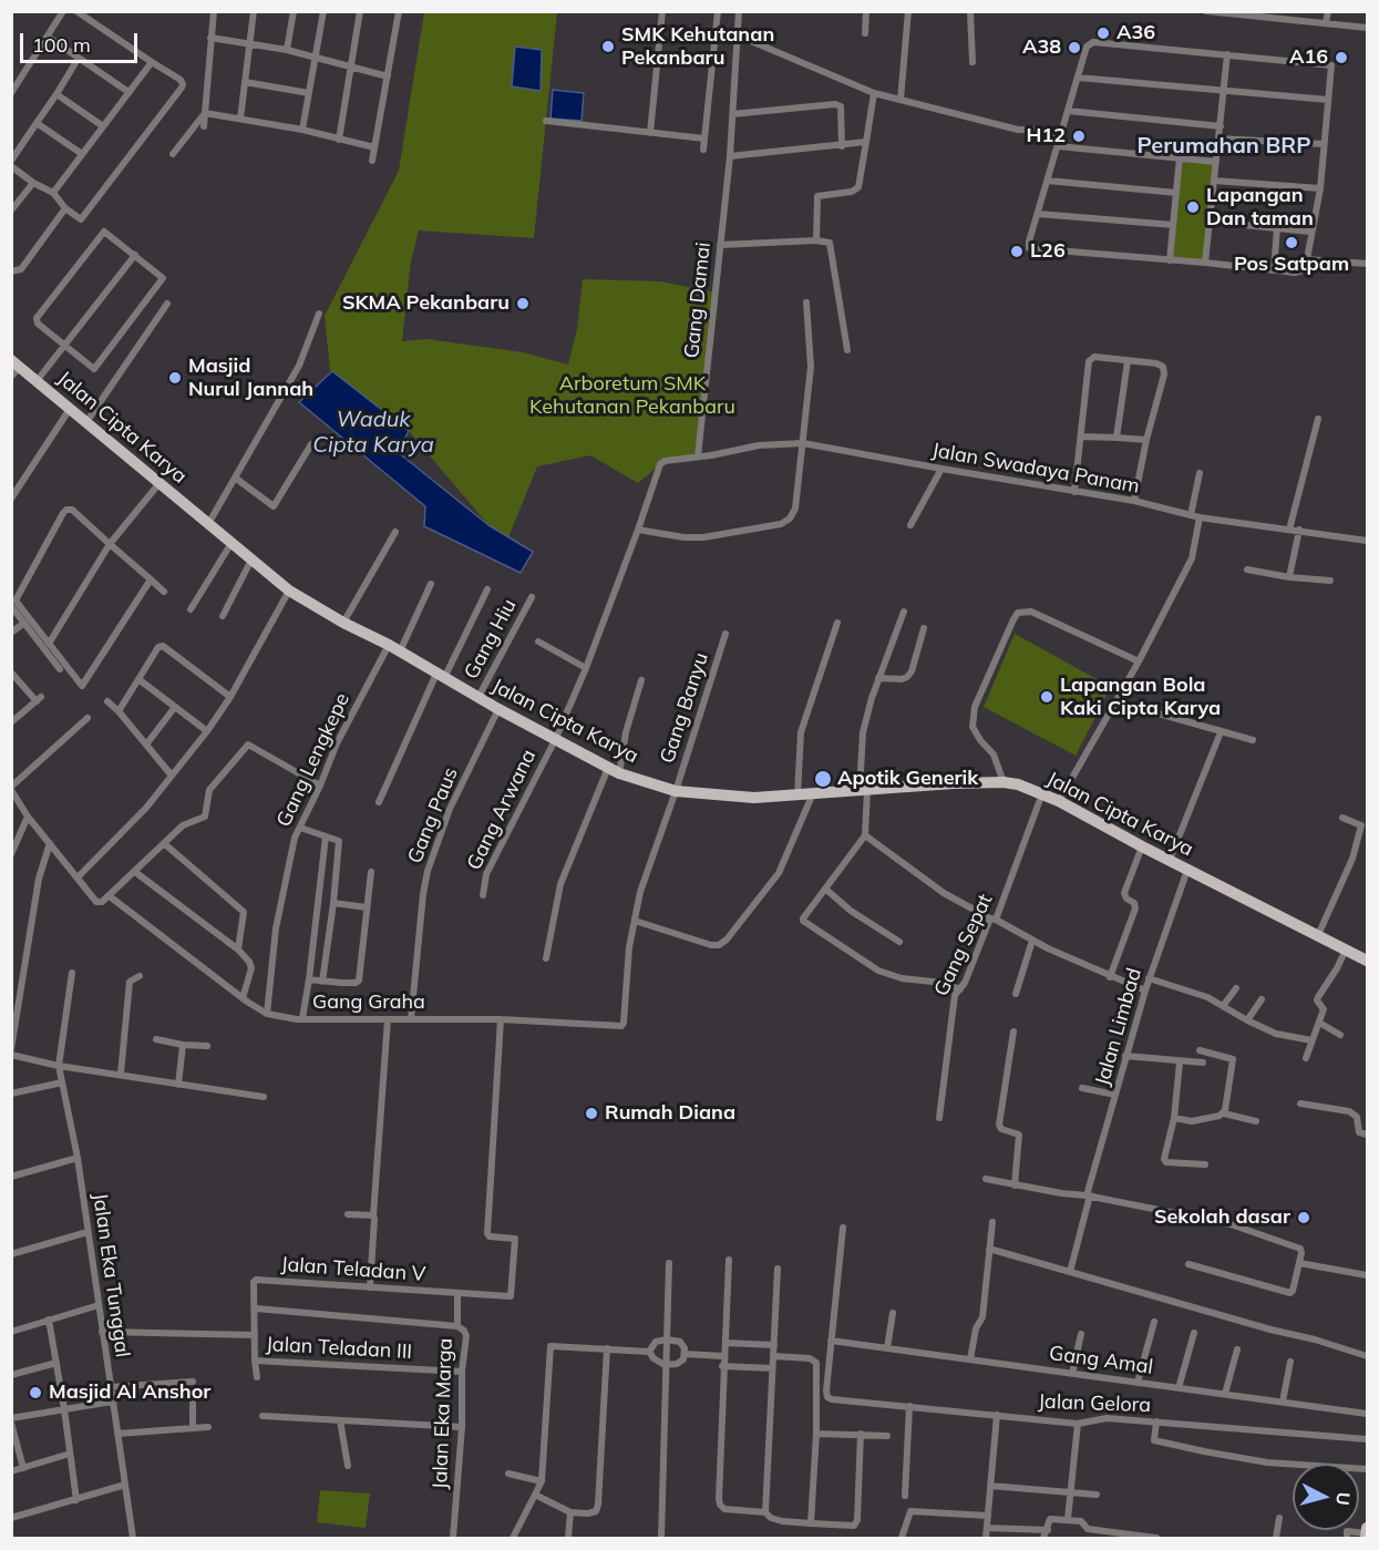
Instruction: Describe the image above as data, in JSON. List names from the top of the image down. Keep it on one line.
{"streets":{"main road":["Jalan Cipta Karya"],"street":["Gang Damai","Jalan Swadaya Panam","Gang Hiu","Gang Banyu","Gang Lengkepe","Gang Arwana","Gang Paus","Gang Sepat","Gang Graha","Jalan Limbad","Jalan Teladan V","Jalan Eka Tunggal","Jalan Teladan III","Gang Amal","Jalan Gelora","Jalan Eka Marga"]},"crossings":[["Gang Damai","Jalan Swadaya Panam"],["Jalan Cipta Karya","Gang Hiu"],["Jalan Cipta Karya","Gang Banyu"],["Jalan Cipta Karya","Gang Lengkepe"],["Jalan Cipta Karya","Gang Arwana"],["Jalan Cipta Karya","Gang Paus"],["Jalan Cipta Karya","Gang Sepat"],["Jalan Cipta Karya","Jalan Limbad"],["Gang Banyu","Gang Graha"],["Gang Lengkepe","Gang Graha"],["Gang Paus","Gang Graha"],["Gang Graha","Jalan Teladan V"],["Jalan Teladan V","Jalan Teladan III"],["Jalan Teladan V","Jalan Eka Marga"],["Jalan Teladan III","Jalan Eka Marga"],["Gang Amal","Jalan Gelora"]],"districts":["Perumahan BRP"],"water":["Waduk Cipta Karya"],"parks":["Arboretum SMK Kehutanan Pekanbaru"],"places":["A36","SMK Kehutanan Pekanbaru","A38","A16","H12","Lapangan Dan taman","Pos Satpam","L26","SKMA Pekanbaru","Masjid Nurul Jannah","Lapangan Bola Kaki Cipta Karya","Apotik Generik","Rumah Diana","Sekolah dasar","Masjid Al Anshor"],"scale_bar":"100 m","north":"right"}
